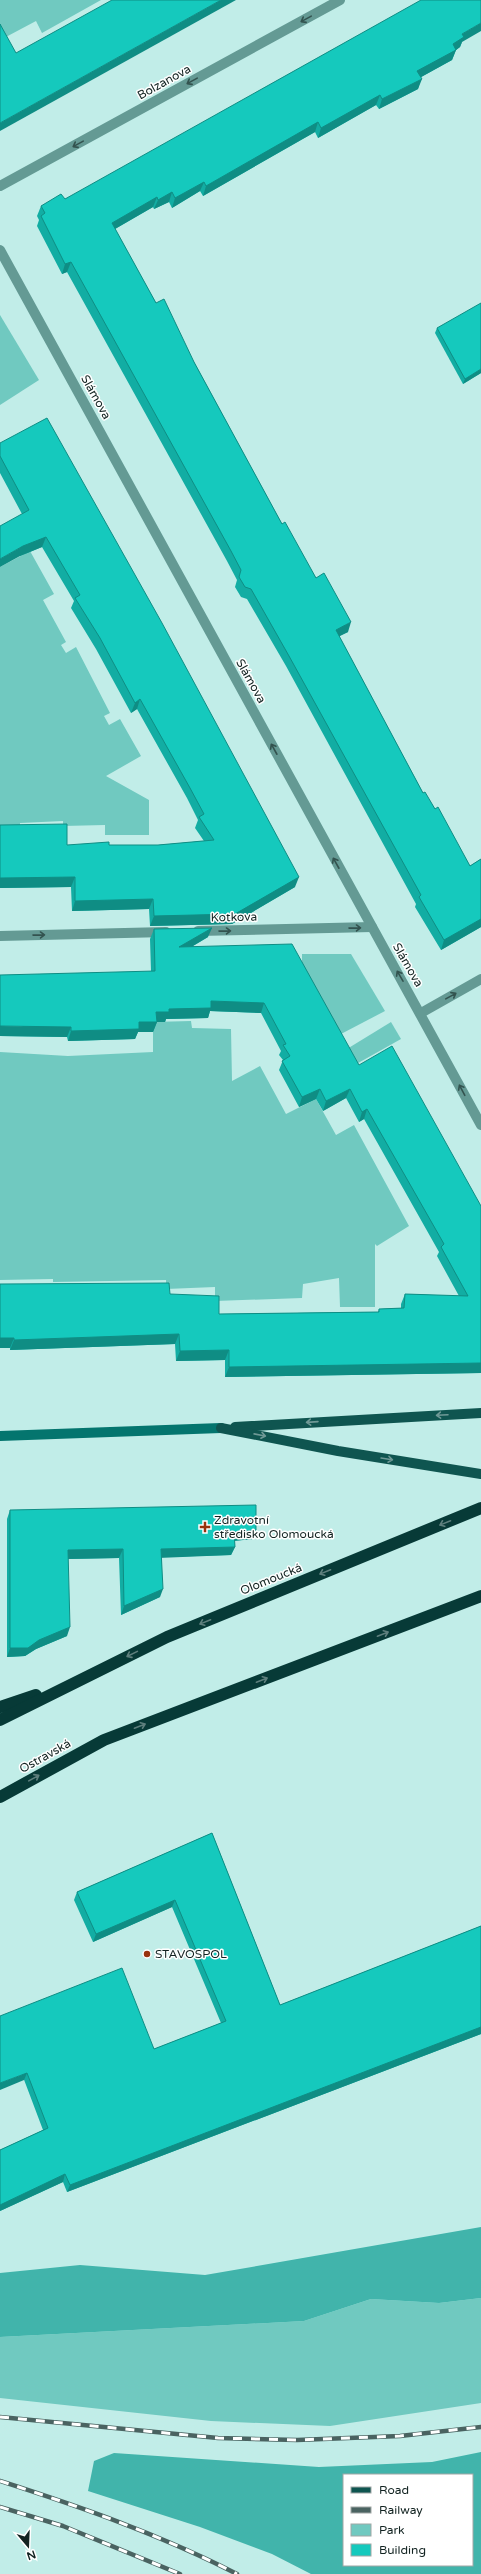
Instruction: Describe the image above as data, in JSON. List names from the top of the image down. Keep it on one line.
{"streets":{"highway":["Olomoucká","Ostravská"],"street":["Bolzanova","Slámova","Kotkova"]},"crossings":[["Slámova","Kotkova"]],"one_way":["Bolzanova","Slámova","Kotkova","Olomoucká"],"places":{"health":["Zdravotní středisko Olomoucká"],"other":["STAVOSPOL"]},"legend":["Road","Railway","Park","Building"],"north":"bottom"}
